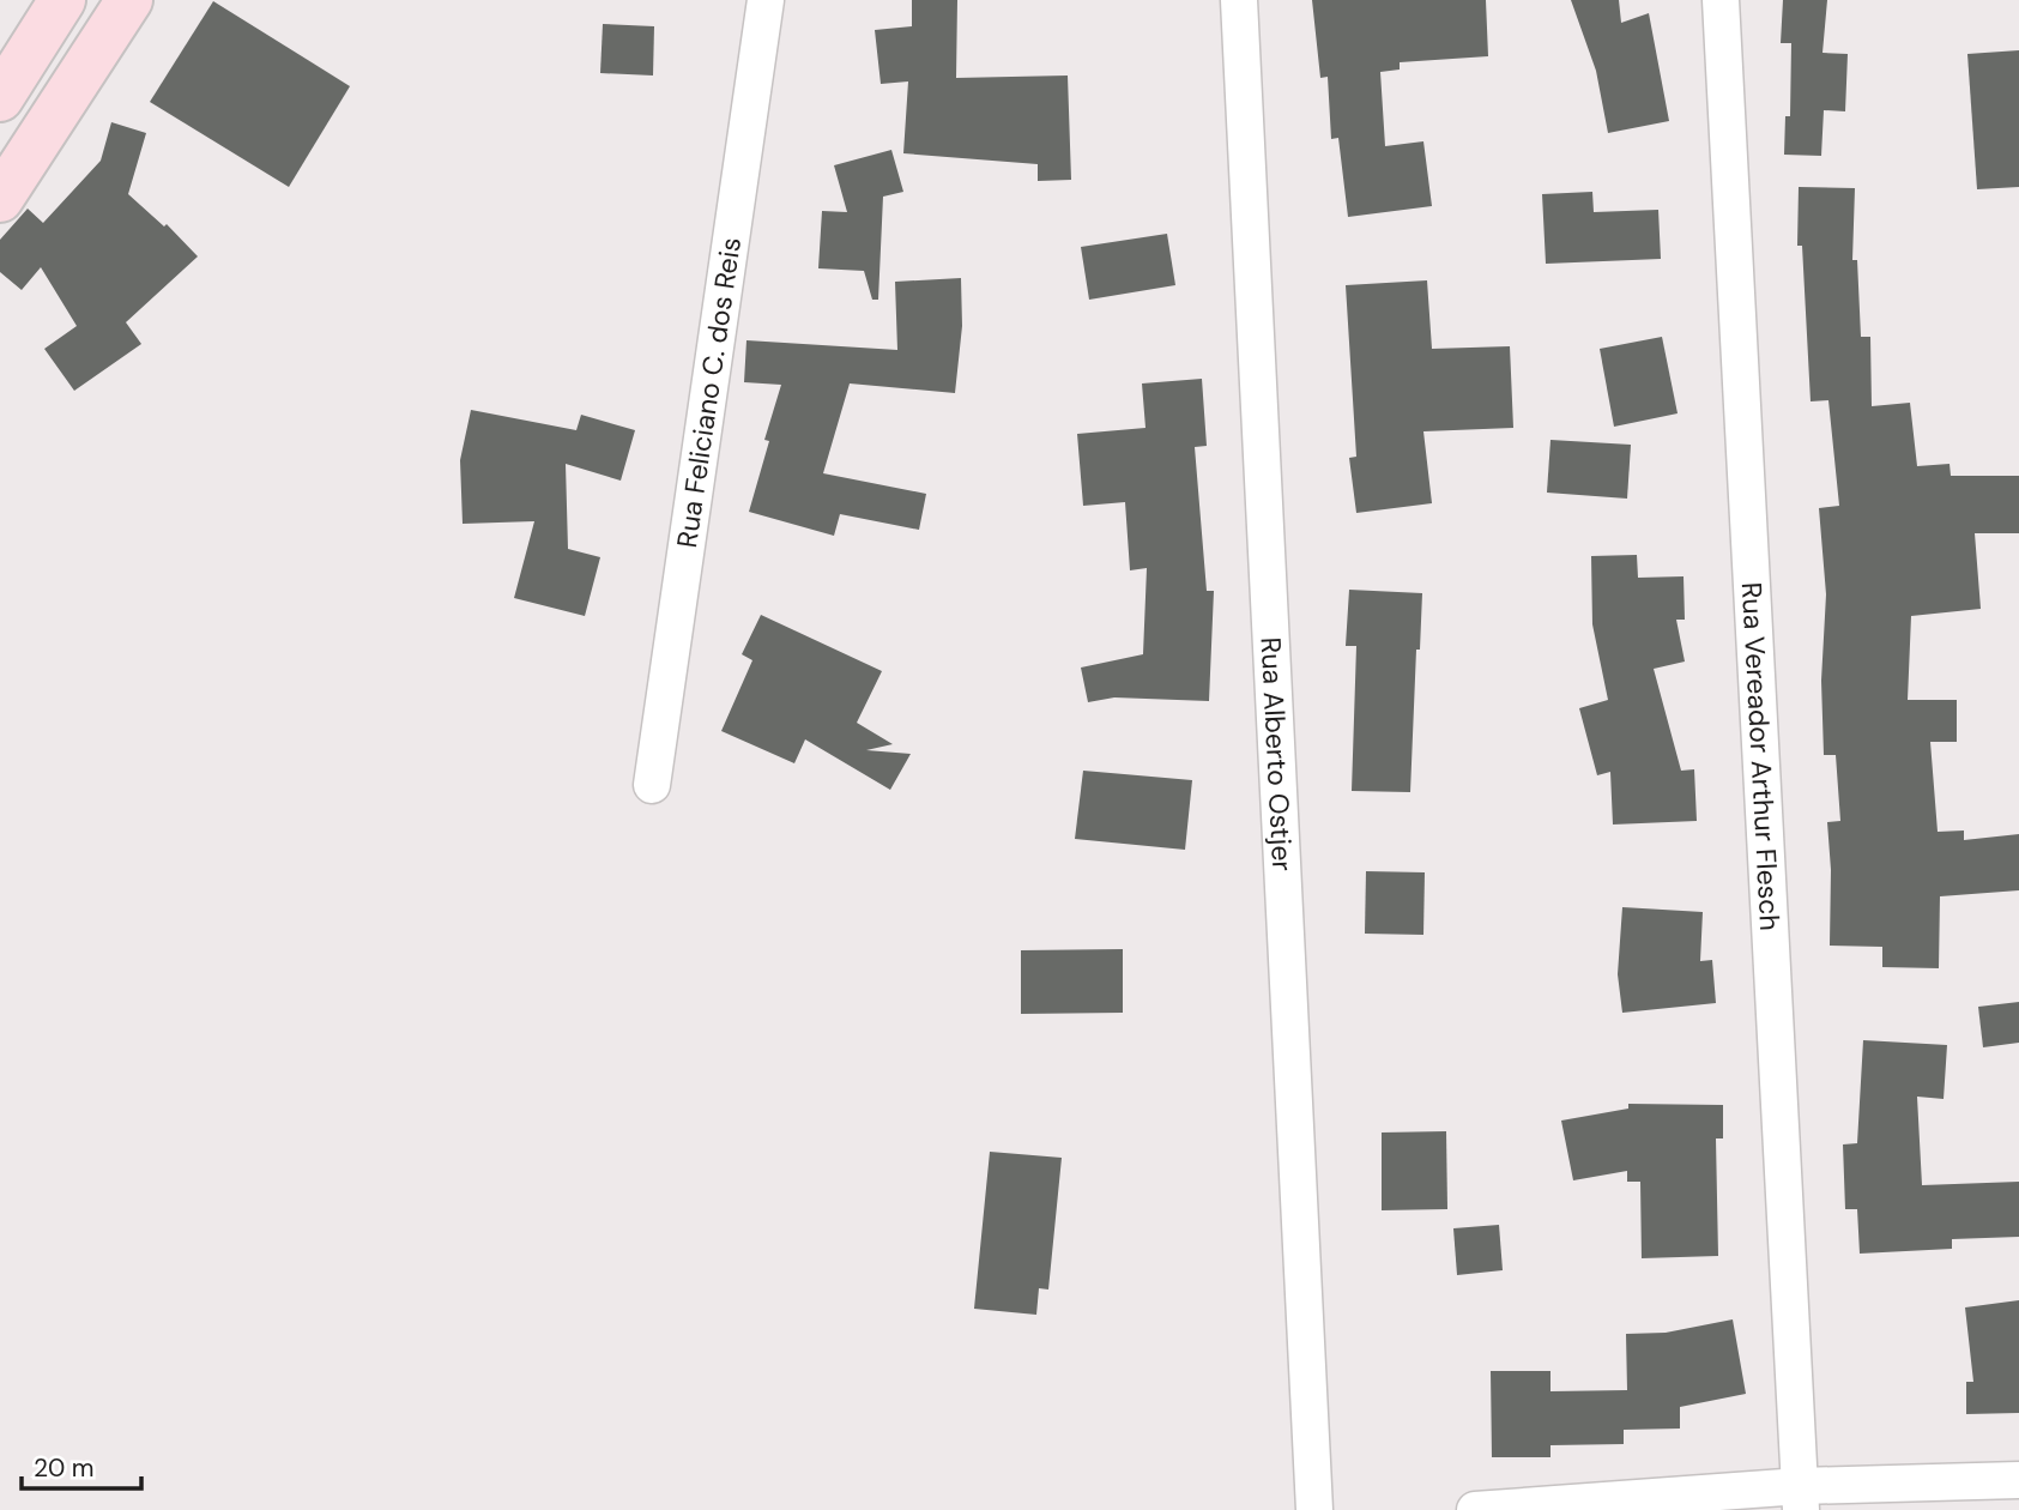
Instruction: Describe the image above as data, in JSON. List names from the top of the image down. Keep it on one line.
{"streets":{"street":["Rua Feliciano C. dos Reis","Rua Alberto Ostjer","Rua Vereador Arthur Flesch"]},"scale_bar":"20 m"}
